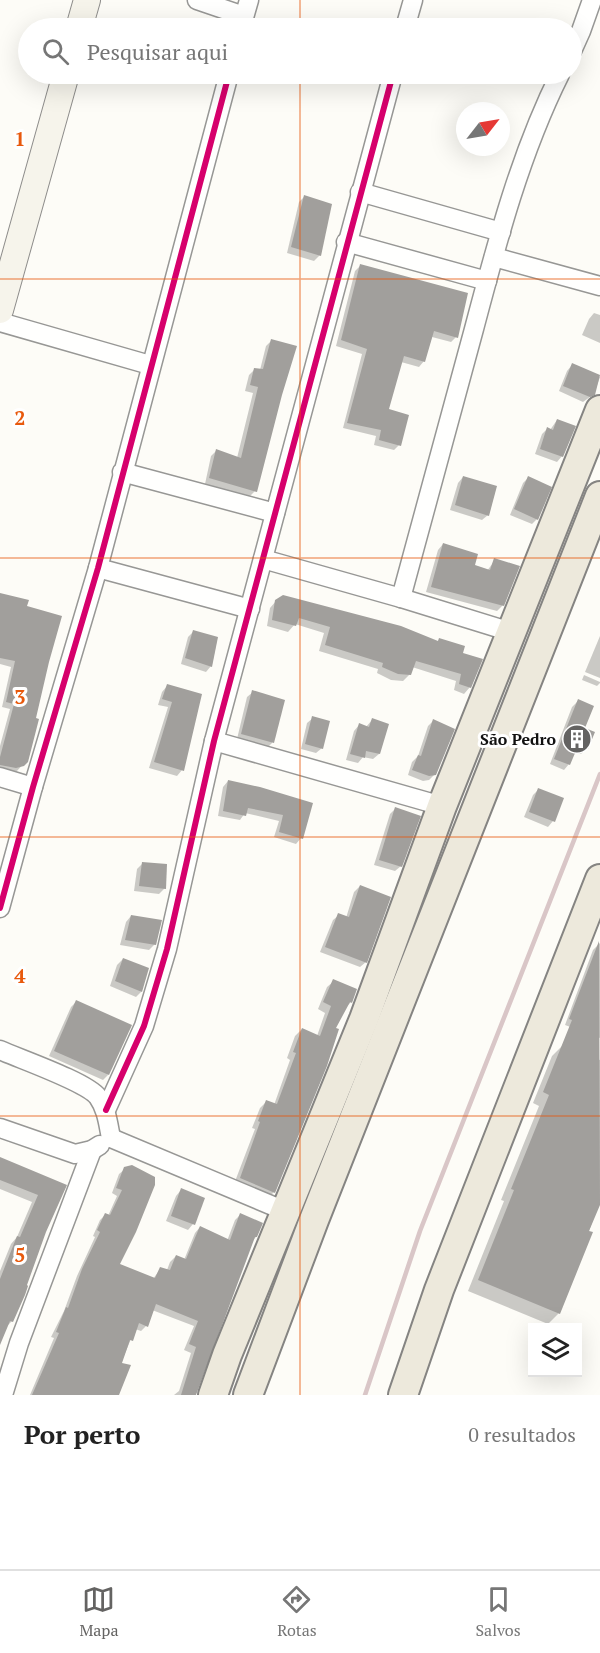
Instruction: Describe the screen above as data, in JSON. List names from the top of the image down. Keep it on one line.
{"places":{"building":["São Pedro"]},"north":"top right","page":{"search":"Pesquisar aqui","heading":["Por perto","0 resultados"],"nav":["Mapa","Rotas","Salvos"]},"grid":{"rows":["1","2","3","4","5"]}}
